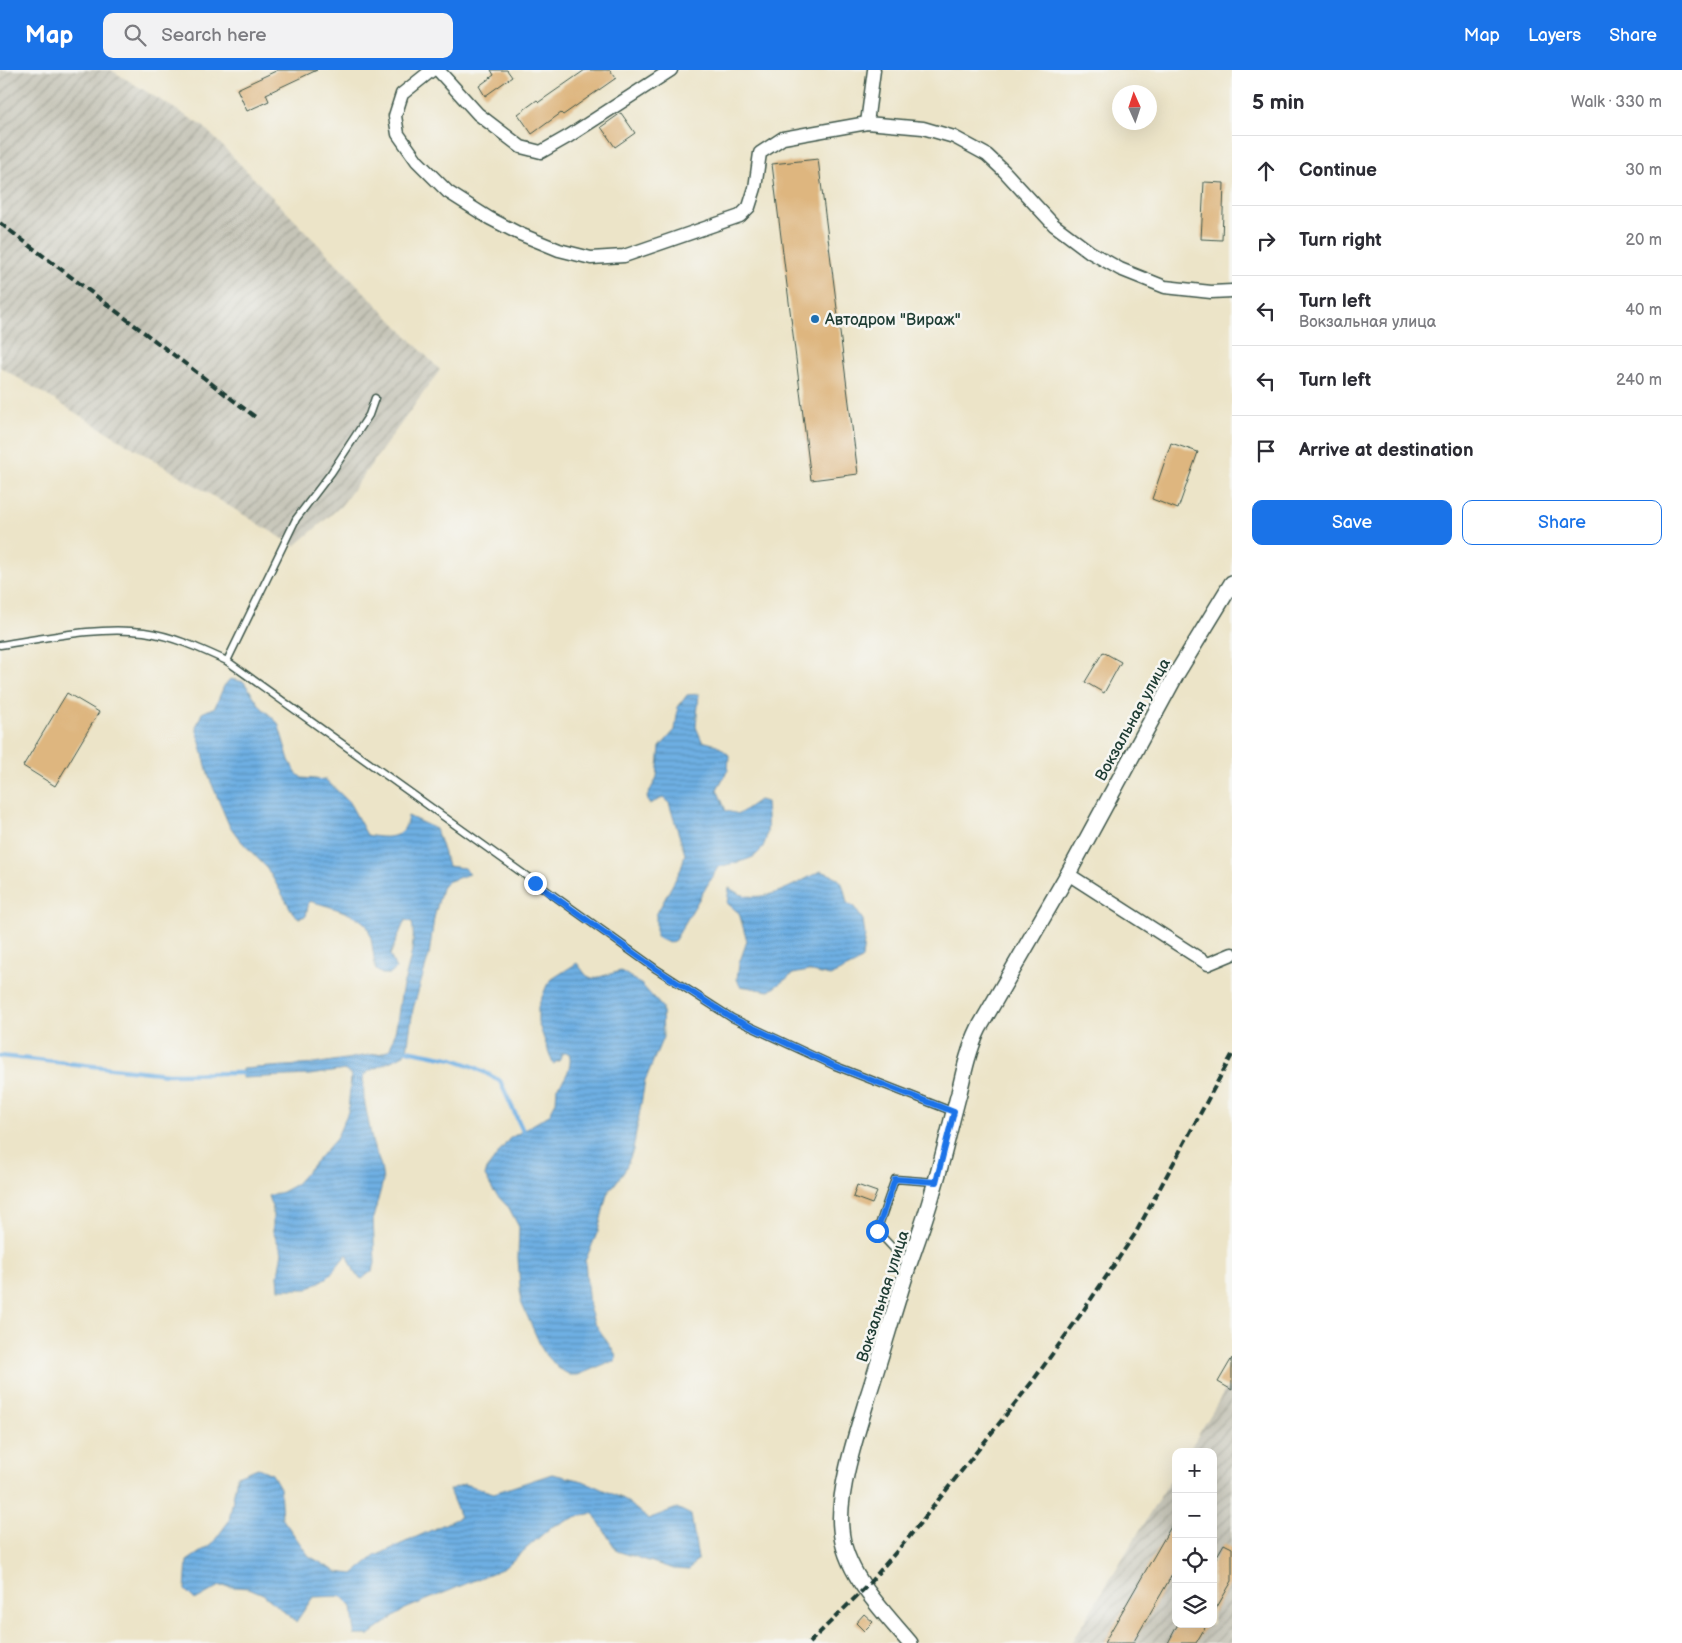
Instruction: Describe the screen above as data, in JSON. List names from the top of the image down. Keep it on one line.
{"streets":{"street":["Вокзальная улица"]},"places":["Автодром \"Вираж\""],"north":"top","page":{"header":"Map","search":"Search here","nav":["Map","Layers","Share"],"heading":["5 min","Walk · 330 m"],"list":[["Continue","30 m"],["Turn right","20 m"],["Turn left","Вокзальная улица","40 m"],["Turn left","240 m"],"Arrive at destination"],"buttons":["Save","Share"],"map_buttons":["+","−"]}}
